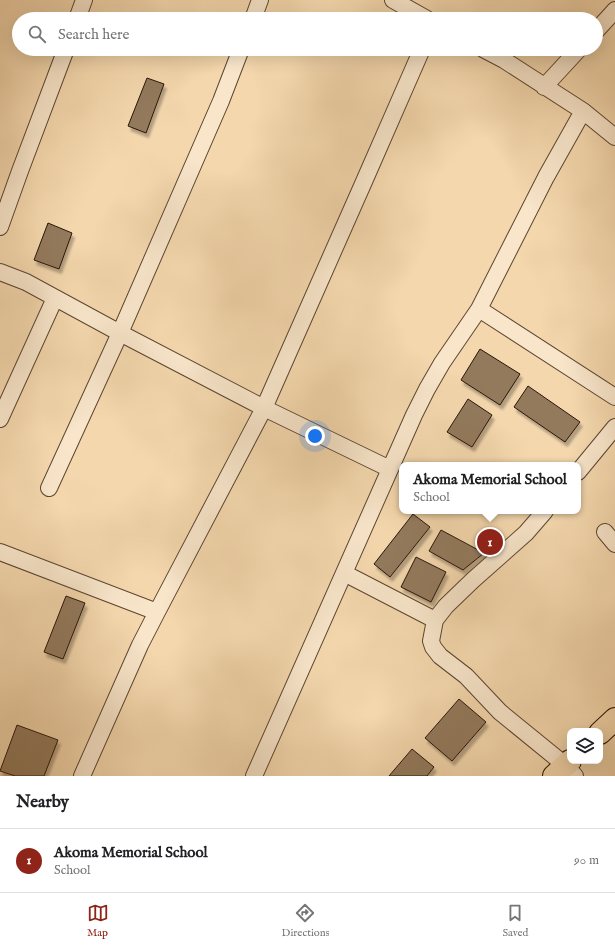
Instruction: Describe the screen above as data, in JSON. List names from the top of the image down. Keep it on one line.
{"page":{"search":"Search here","popup":["Akoma Memorial School","School"],"pins":"1","heading":"Nearby","list":[{"mark":"1","name":"Akoma Memorial School","note":"School","value":"90 m"}],"nav":["Map","Directions","Saved"]}}
